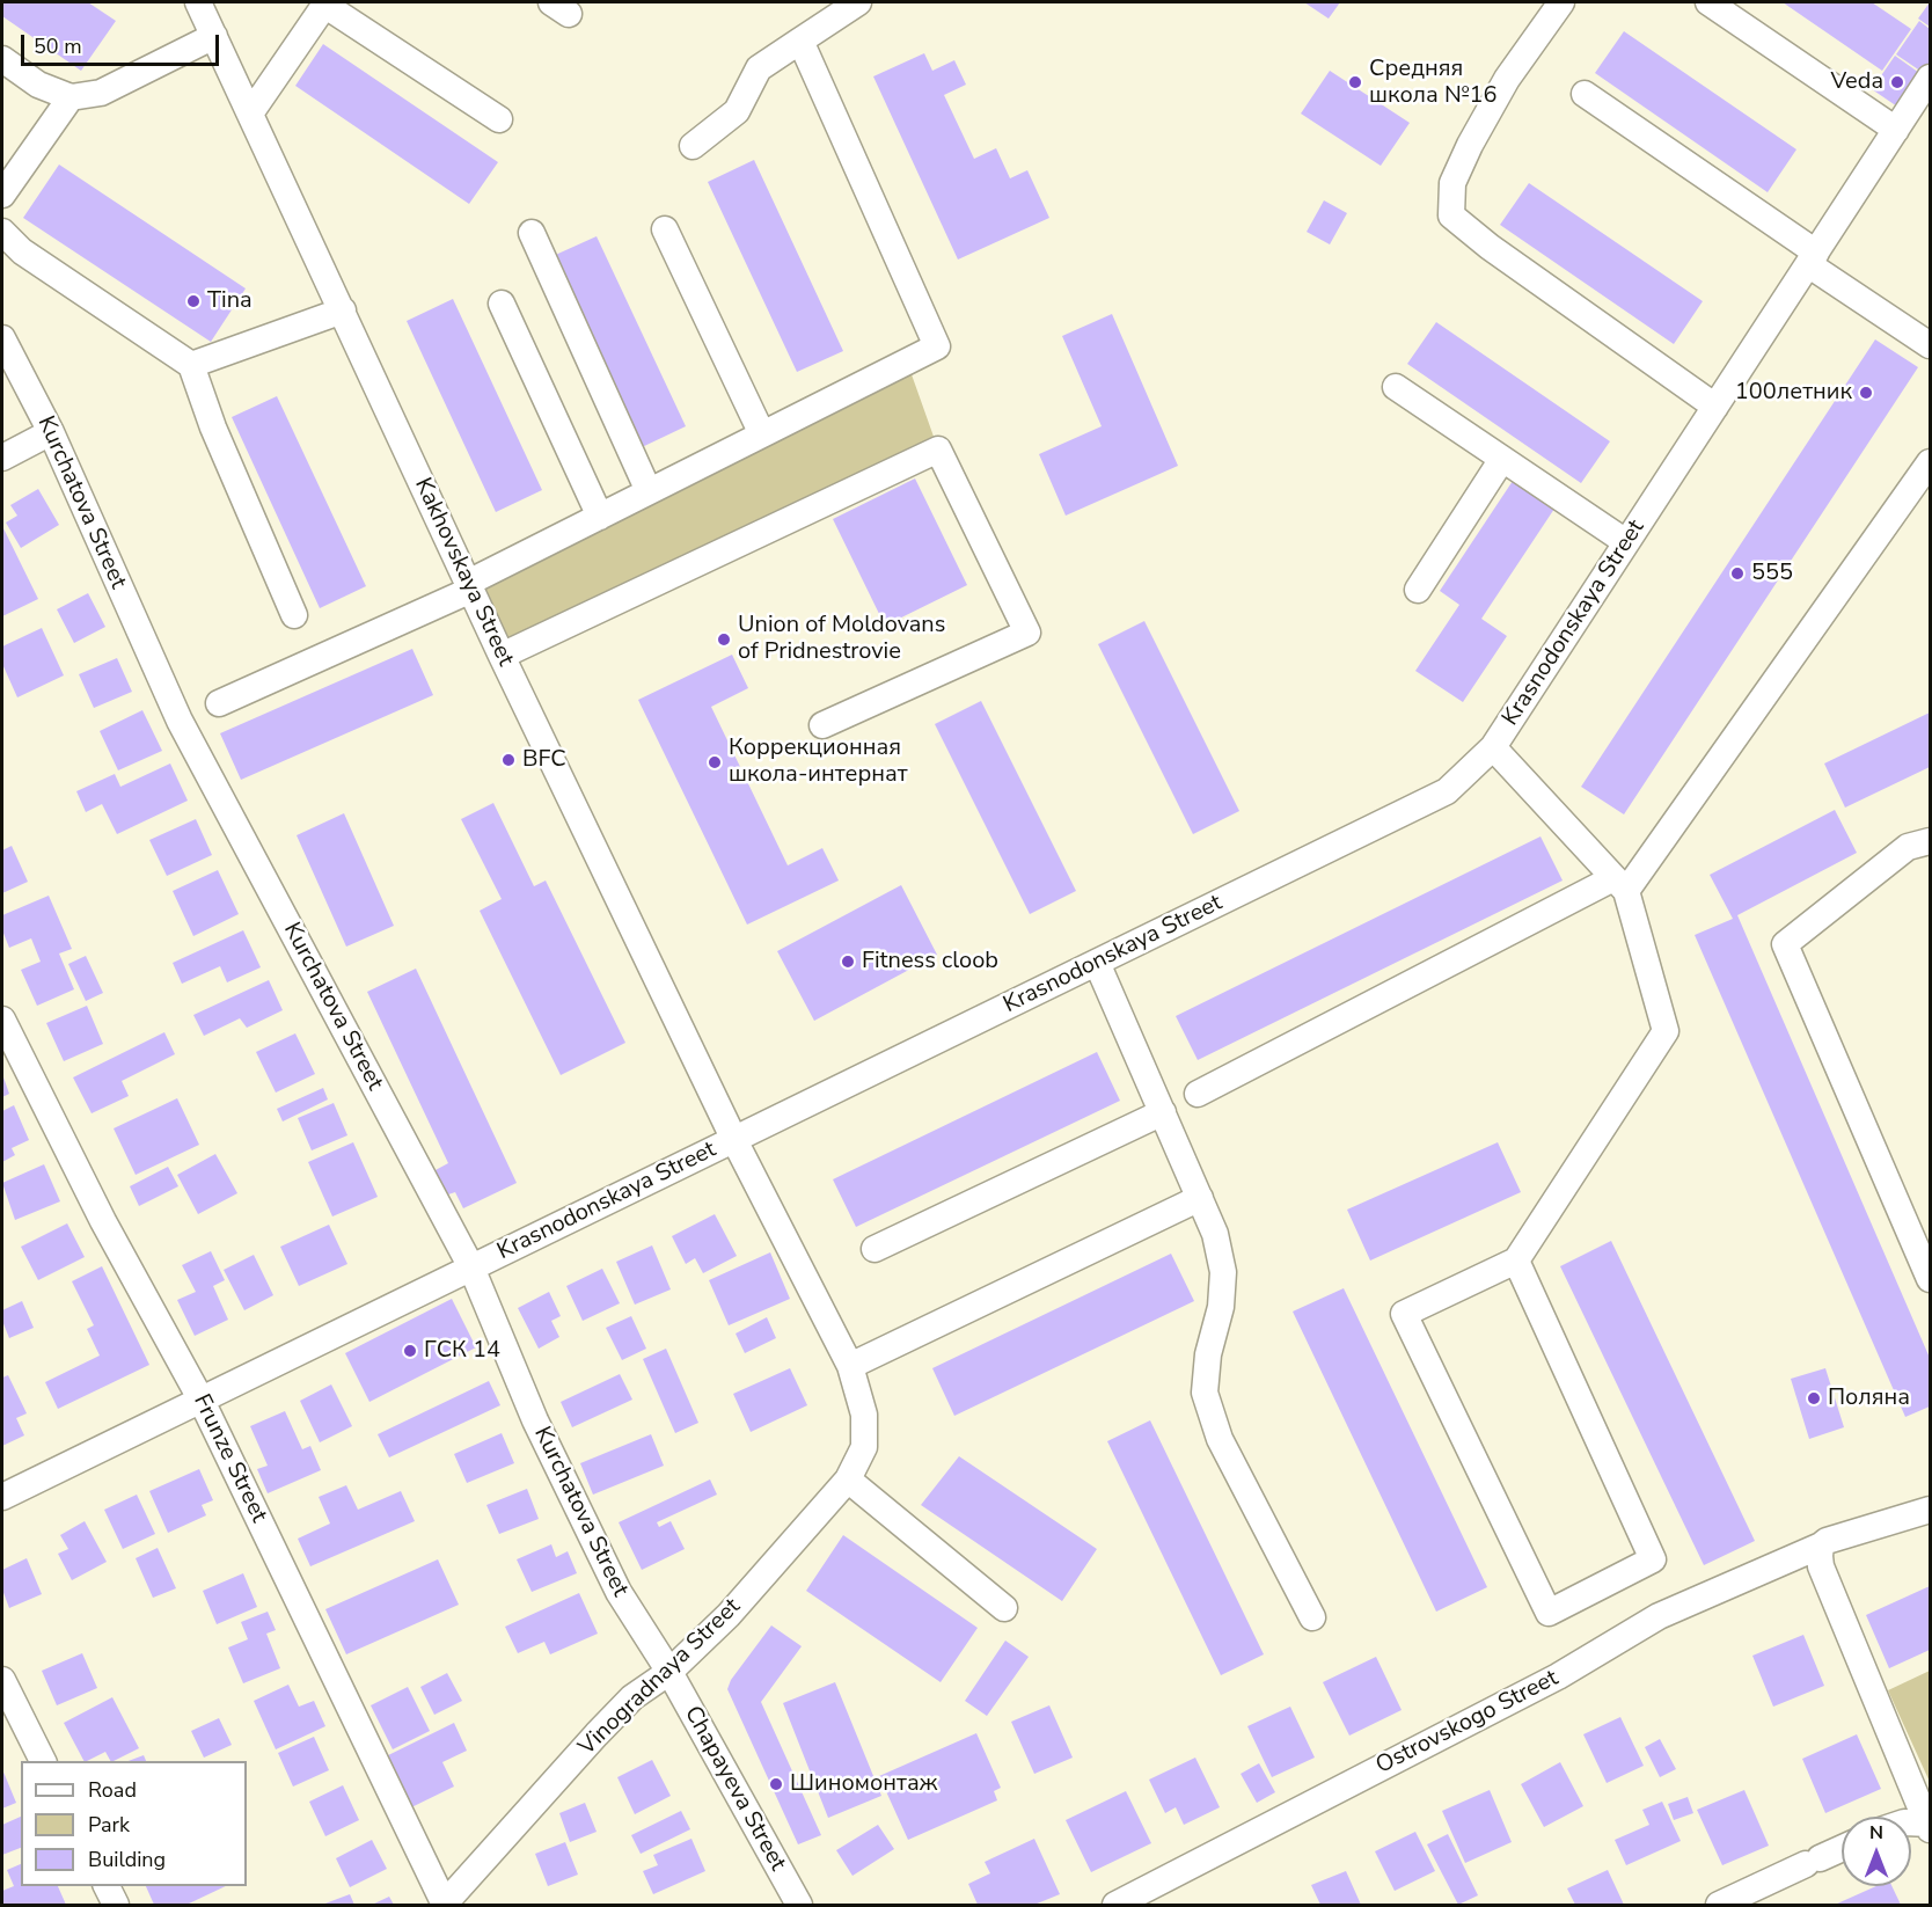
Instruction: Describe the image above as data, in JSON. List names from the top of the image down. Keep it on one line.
{"streets":{"street":["Kurchatova Street","Kakhovskaya Street","Krasnodonskaya Street","Frunze Street","Vinogradnaya Street","Ostrovskogo Street","Chapayeva Street"]},"crossings":[["Kurchatova Street","Krasnodonskaya Street"],["Kurchatova Street","Vinogradnaya Street"],["Kurchatova Street","Chapayeva Street"],["Kakhovskaya Street","Krasnodonskaya Street"],["Kakhovskaya Street","Vinogradnaya Street"],["Krasnodonskaya Street","Frunze Street"],["Frunze Street","Vinogradnaya Street"],["Vinogradnaya Street","Chapayeva Street"]],"places":["Средняя школа №16","Veda","Tina","100летник","555","Union of Moldovans of Pridnestrovie","BFC","Коррекционная школа-интернат","Fitness cloob","ГСК 14","Поляна","Шиномонтаж"],"legend":["Road","Park","Building"],"scale_bar":"50 m","north":"top"}
